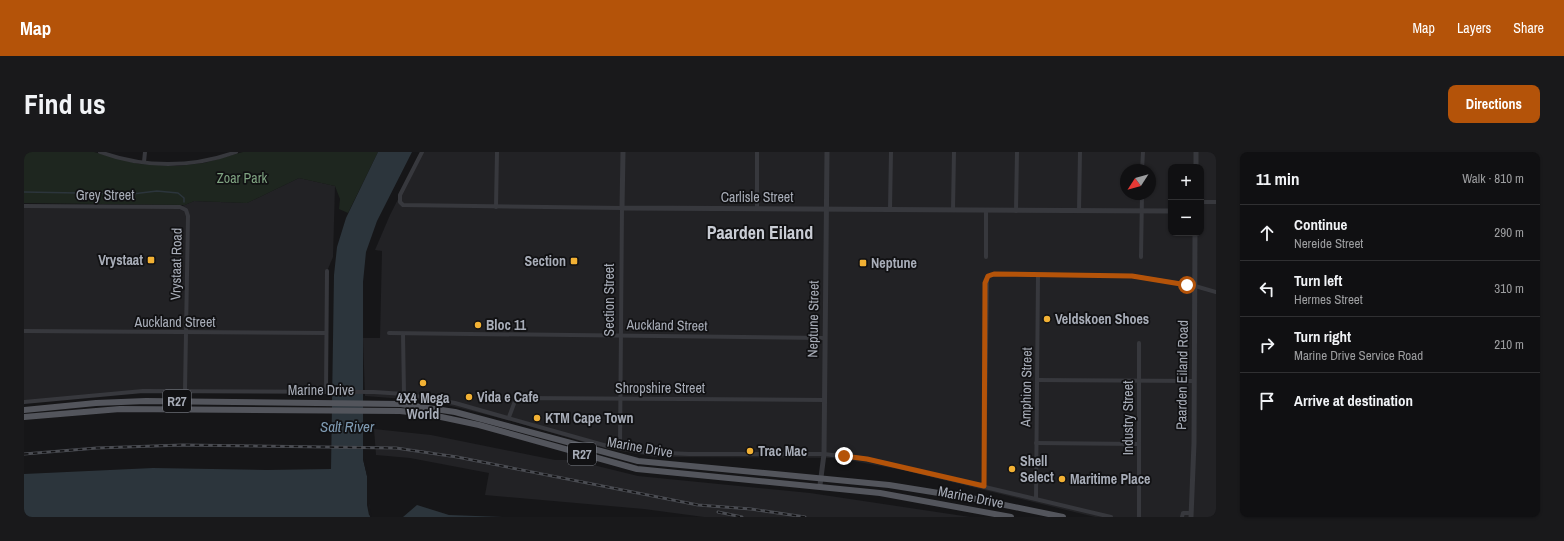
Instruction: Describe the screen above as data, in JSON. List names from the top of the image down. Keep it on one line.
{"streets":{"main road":["Marine Drive","R27"],"street":["Grey Street","Carlisle Street","Vrystaat Road","Section Street","Neptune Street","Auckland Street","Paarden Eiland Road","Amphion Street","Shropshire Street","Industry Street"]},"crossings":[["Grey Street","Vrystaat Road"],["Carlisle Street","Section Street"],["Carlisle Street","Neptune Street"],["Vrystaat Road","Auckland Street"],["Section Street","Auckland Street"],["Section Street","Shropshire Street"],["Neptune Street","Auckland Street"],["Neptune Street","Shropshire Street"],["Neptune Street","Marine Drive"]],"districts":["Paarden Eiland"],"water":["Salt River"],"parks":["Zoar Park"],"places":{"transit":["Vrystaat","Section","Neptune"],"other":["Veldskoen Shoes","Bloc 11","4X4 Mega World","Vida e Cafe","KTM Cape Town","Trac Mac","Shell Select","Maritime Place"]},"north":"bottom left","page":{"header":"Map","nav":["Map","Layers","Share"],"title":"Find us","buttons":"Directions","heading":["11 min","Walk · 810 m"],"map_buttons":["+","−"],"list":[["Continue","Nereide Street","290 m"],["Turn left","Hermes Street","310 m"],["Turn right","Marine Drive Service Road","210 m"],"Arrive at destination"]}}
